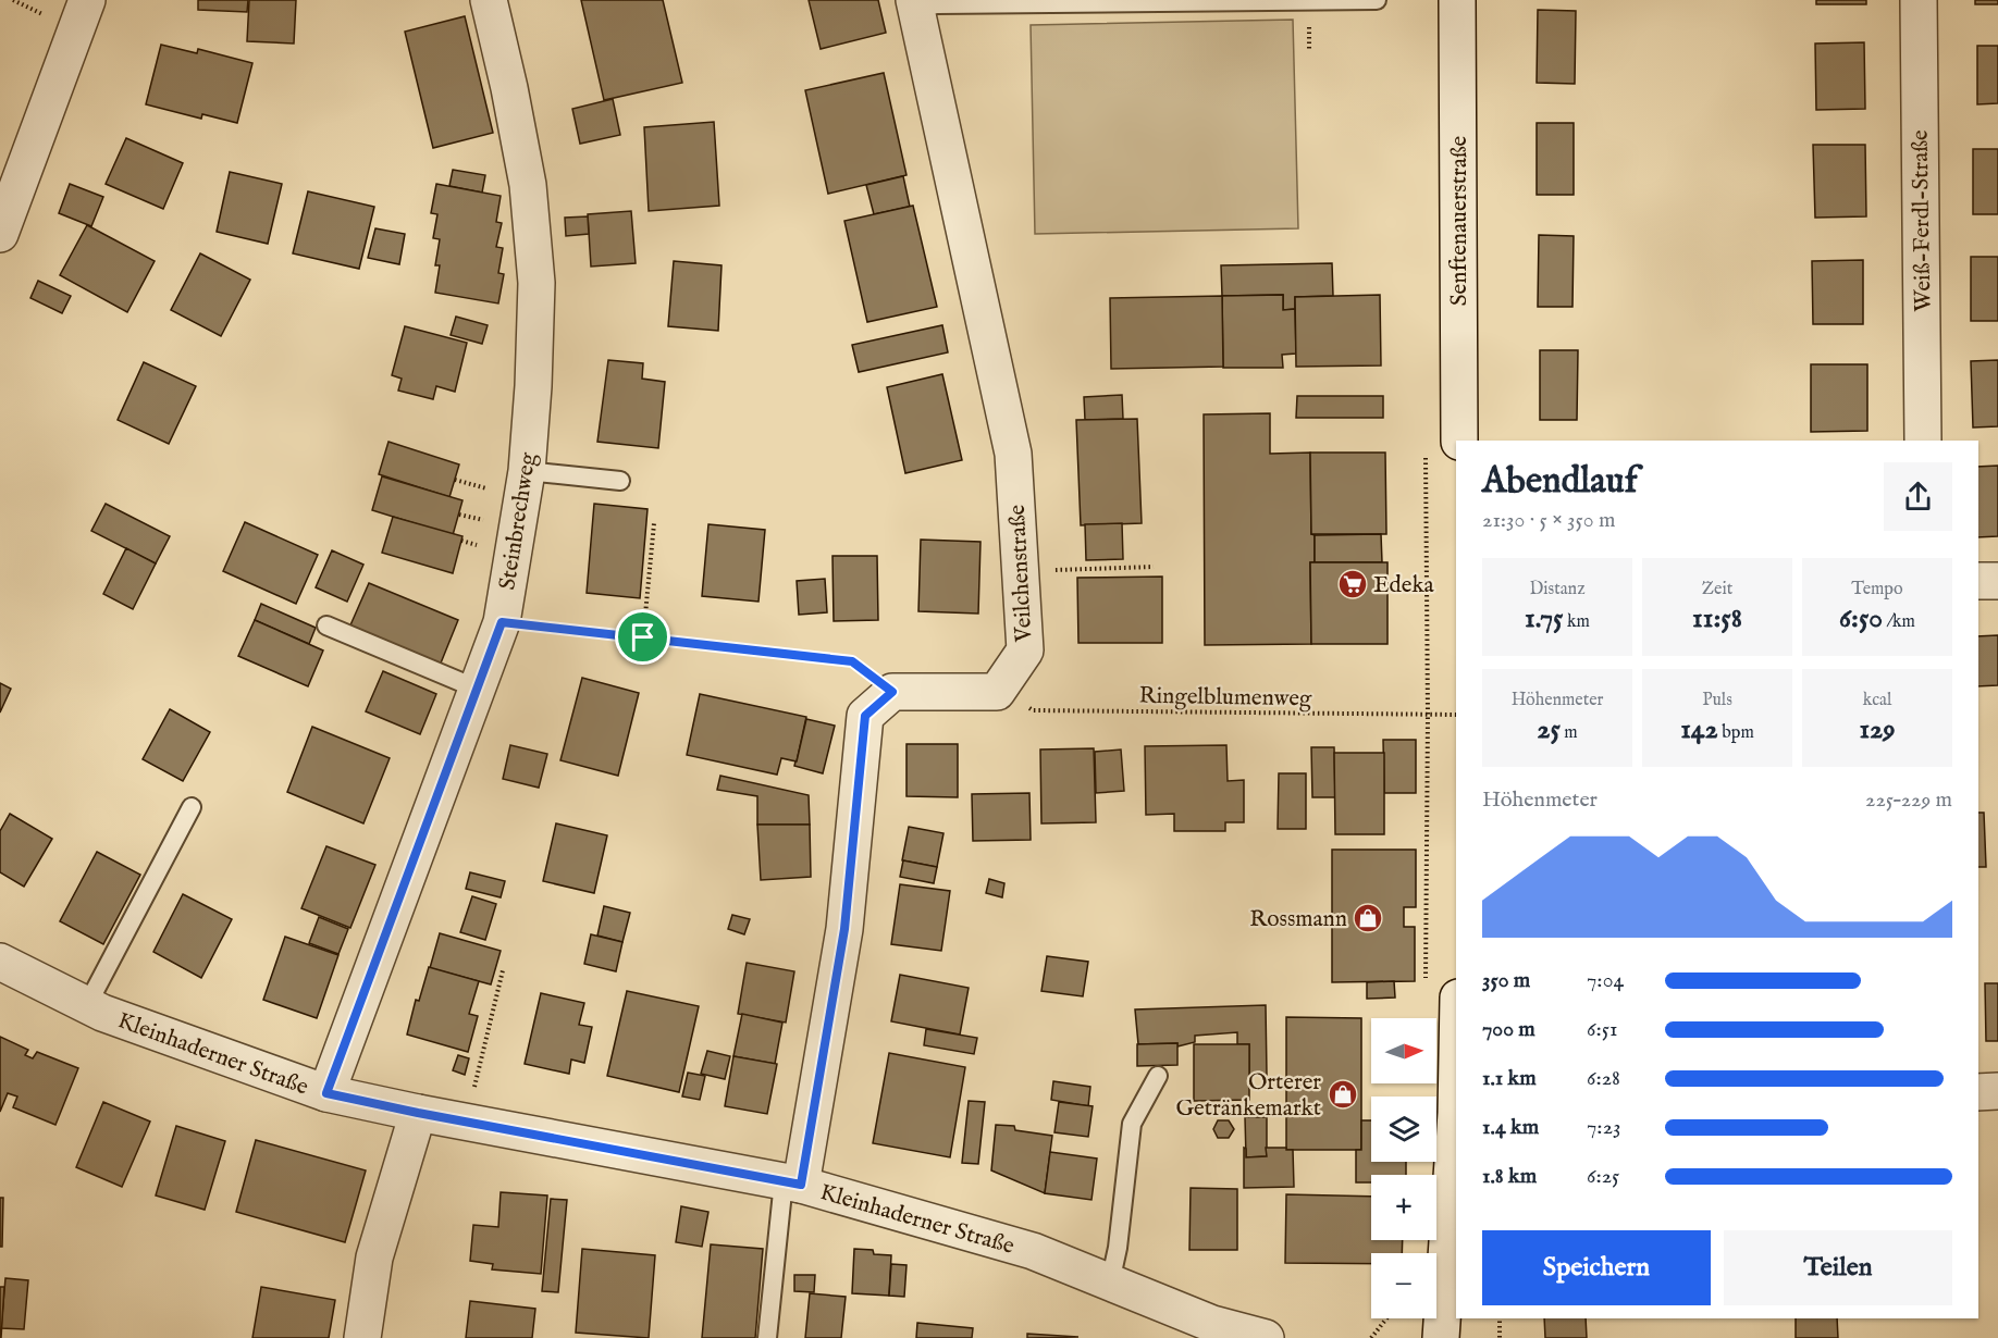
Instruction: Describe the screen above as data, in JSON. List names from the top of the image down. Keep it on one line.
{"streets":{"street":["Senftenauerstraße","Weiß-Ferdl-Straße","Steinbrechweg","Veilchenstraße","Kleinhaderner Straße"],"path":["Ringelblumenweg"]},"crossings":[["Steinbrechweg","Kleinhaderner Straße"],["Veilchenstraße","Ringelblumenweg"]],"places":{"supermarket":["Edeka"],"shop":["Rossmann","Orterer Getränkemarkt"]},"north":"right","page":{"heading":["Abendlauf","21:30 · 5 × 350 m"],"stats":[["Distanz","1.75 km"],["Zeit","11:58"],["Tempo","6:50 /km"],["Höhenmeter","25 m"],["Puls","142 bpm"],["kcal","129"]],"chart":["Höhenmeter","225–229 m"],"list":[{"name":"350 m","note":"7:04"},{"name":"700 m","note":"6:51"},{"name":"1.1 km","note":"6:28"},{"name":"1.4 km","note":"7:23"},{"name":"1.8 km","note":"6:25"}],"map_buttons":["+","−"],"buttons":["Speichern","Teilen"]}}
